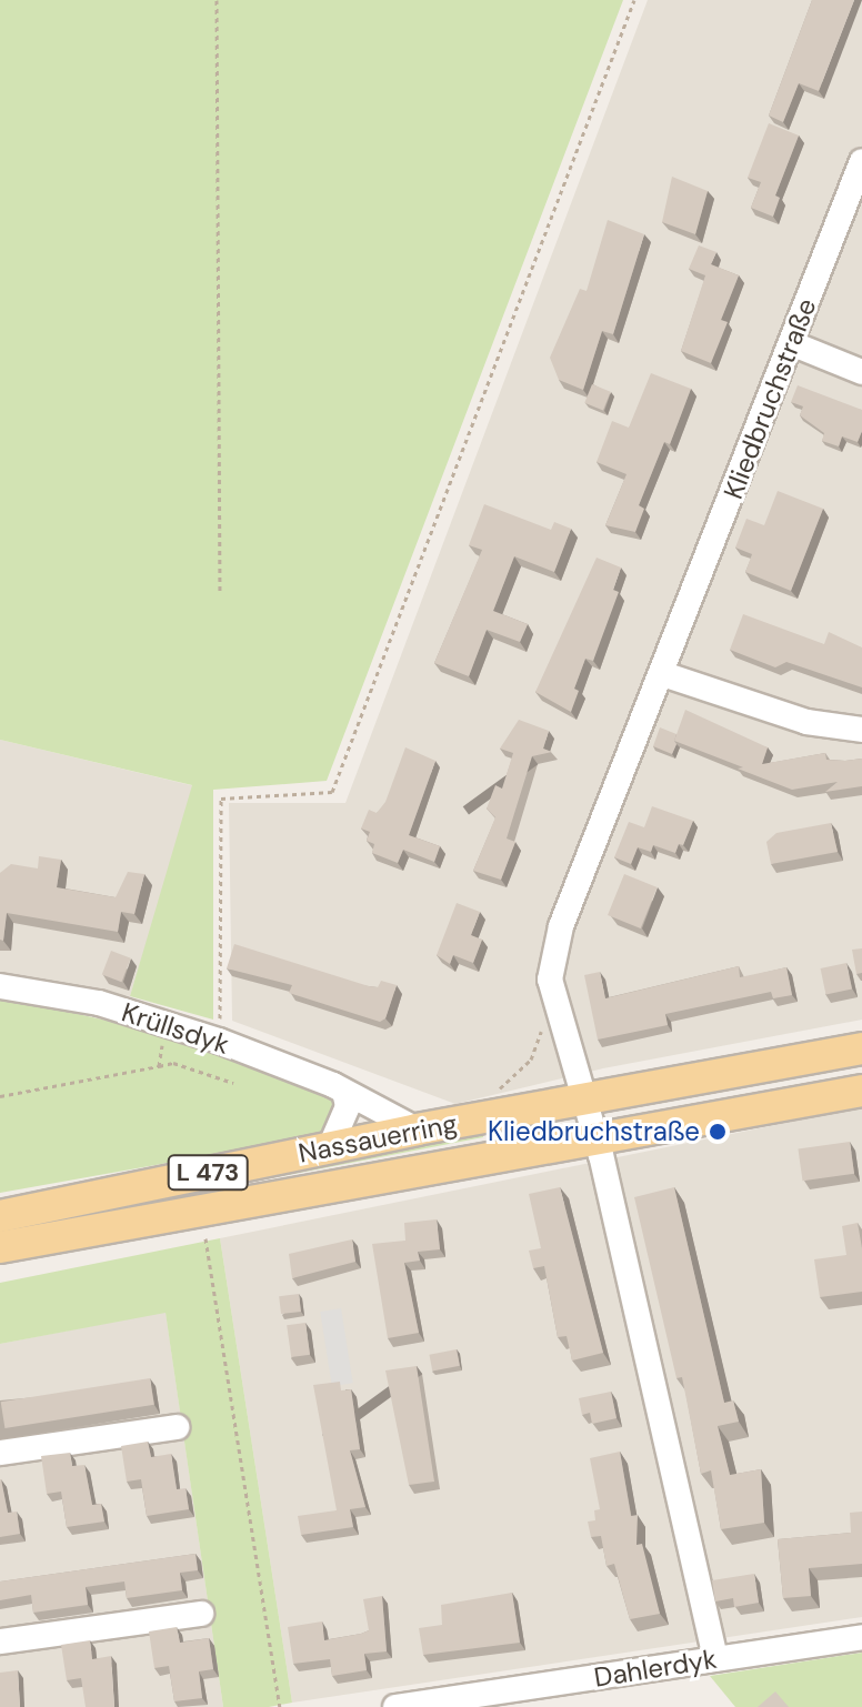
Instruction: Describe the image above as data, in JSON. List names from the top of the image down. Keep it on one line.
{"streets":{"main road":["Nassauerring","L 473"],"street":["Kliedbruchstraße","Krüllsdyk","Dahlerdyk"]},"crossings":[["Kliedbruchstraße","Nassauerring"],["Kliedbruchstraße","Dahlerdyk"],["Krüllsdyk","Nassauerring"]],"places":["Kliedbruchstraße"]}
